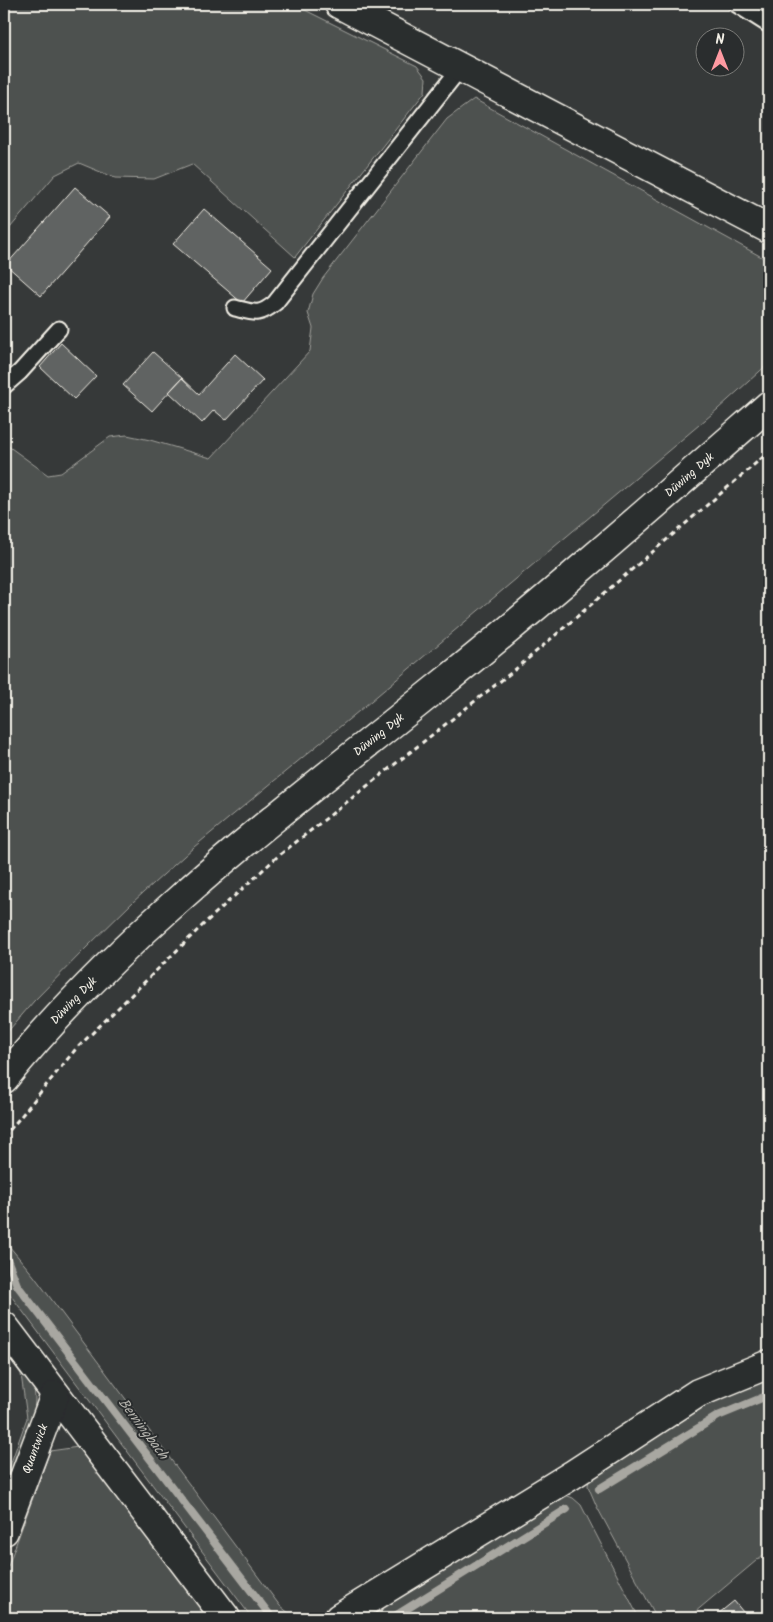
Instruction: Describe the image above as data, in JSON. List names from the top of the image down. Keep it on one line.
{"streets":{"street":["Düwing Dyk","Quantwick"]},"water":["Berningbach"],"north":"top"}
